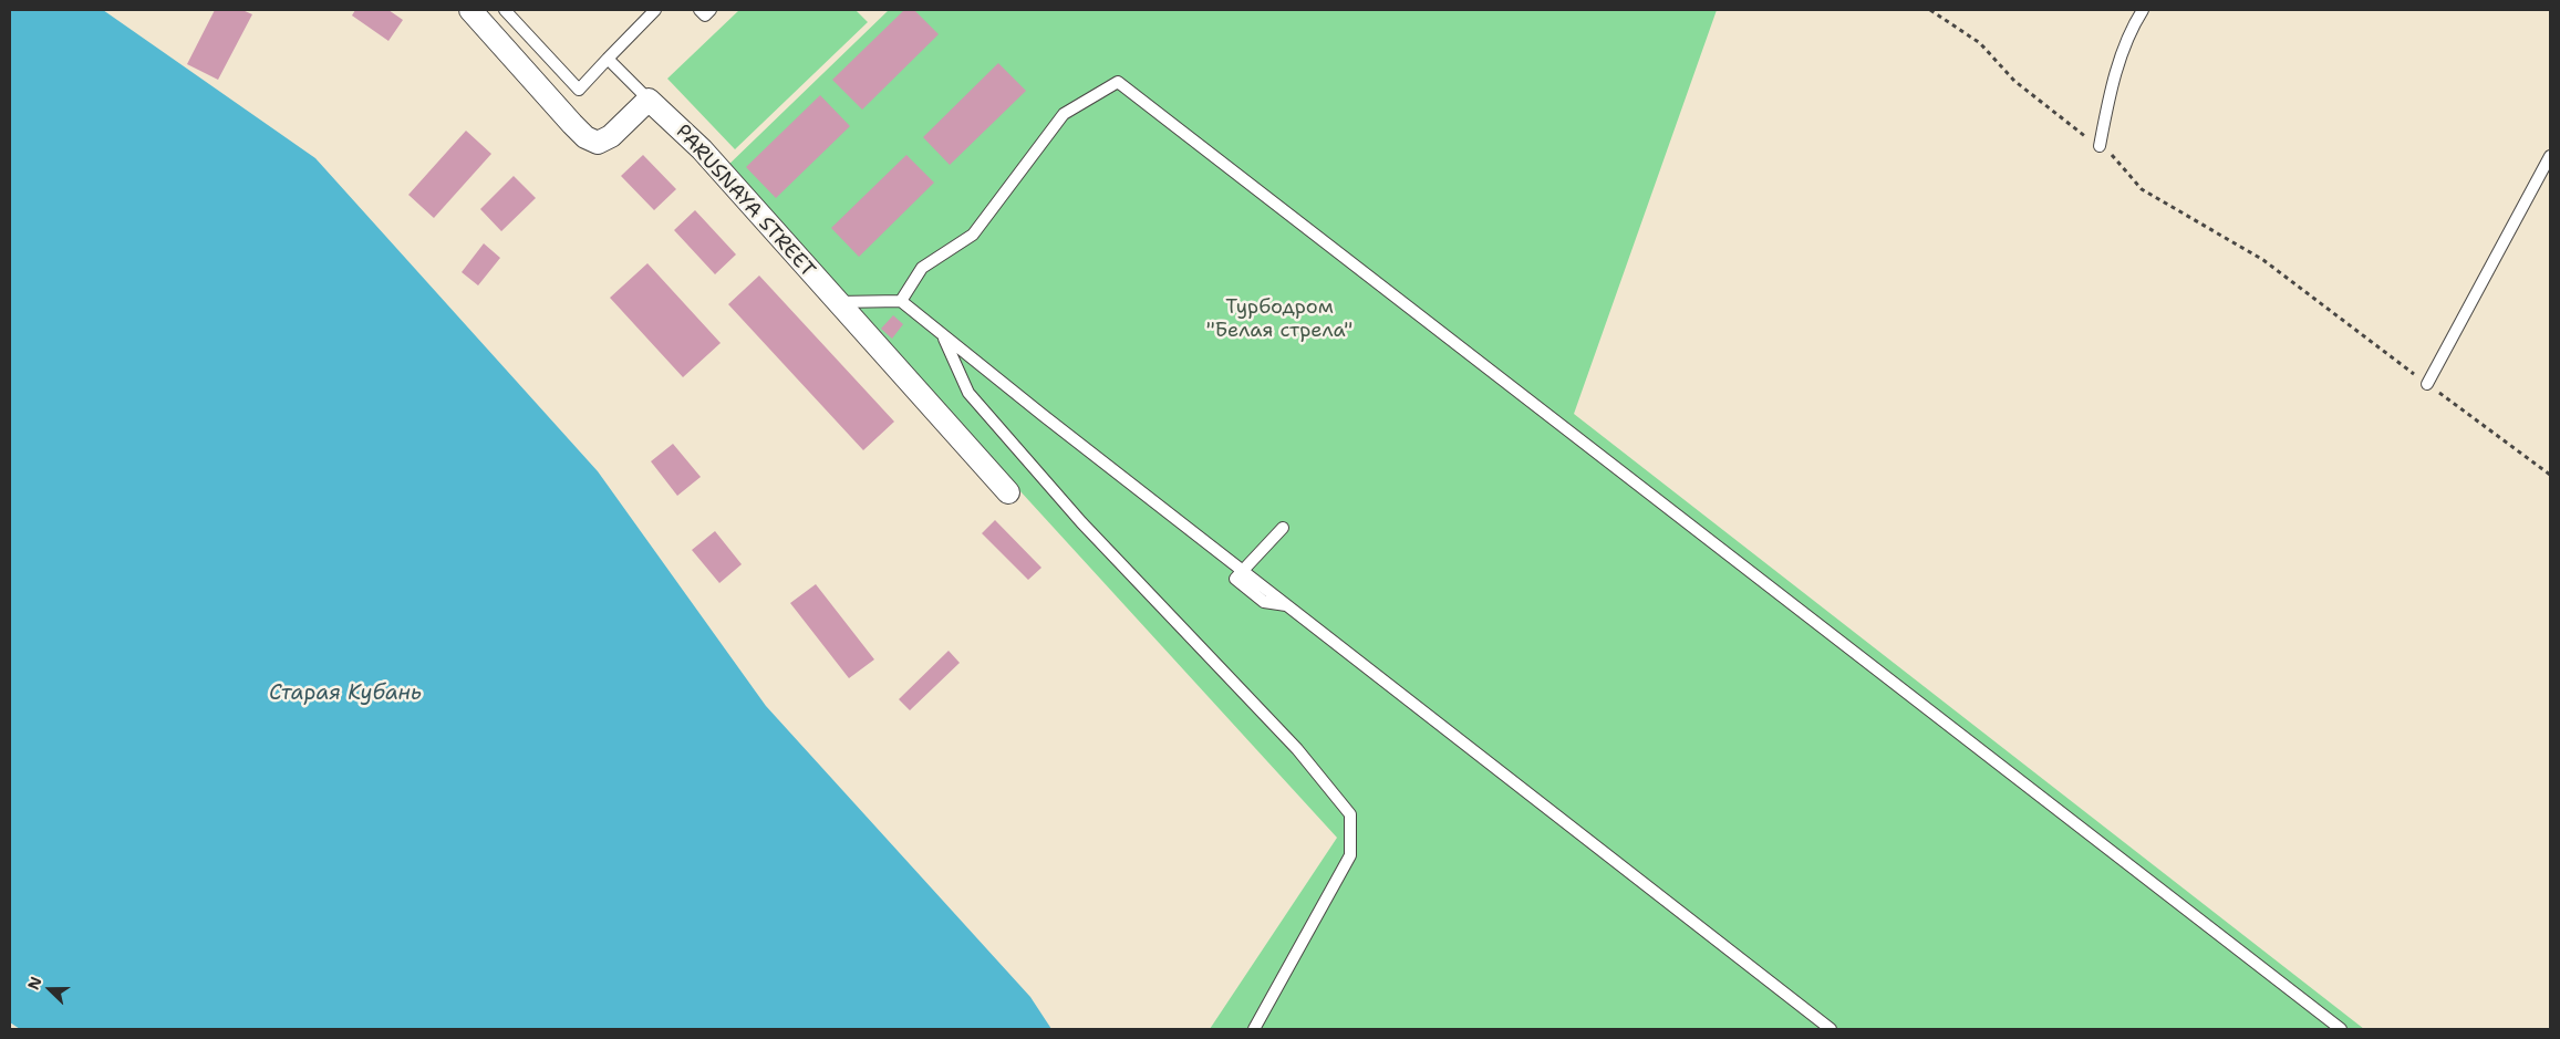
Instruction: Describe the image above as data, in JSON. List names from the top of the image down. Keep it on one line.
{"streets":{"street":["PARUSNAYA STREET"]},"water":["Старая Кубань"],"parks":["Турбодром \"Белая стрела\""],"north":"left"}
